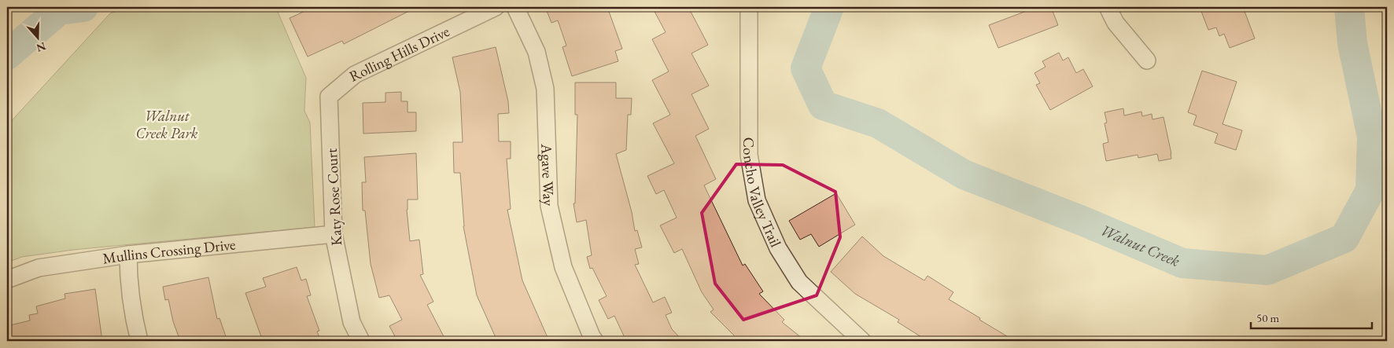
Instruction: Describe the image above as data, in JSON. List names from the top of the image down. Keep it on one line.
{"streets":{"street":["Rolling Hills Drive","Agave Way","Concho Valley Trail","Katy Rose Court","Mullins Crossing Drive"]},"crossings":[["Rolling Hills Drive","Katy Rose Court"],["Katy Rose Court","Mullins Crossing Drive"]],"water":["Walnut Creek"],"parks":["Walnut Creek Park"],"scale_bar":"50 m","north":"bottom"}
